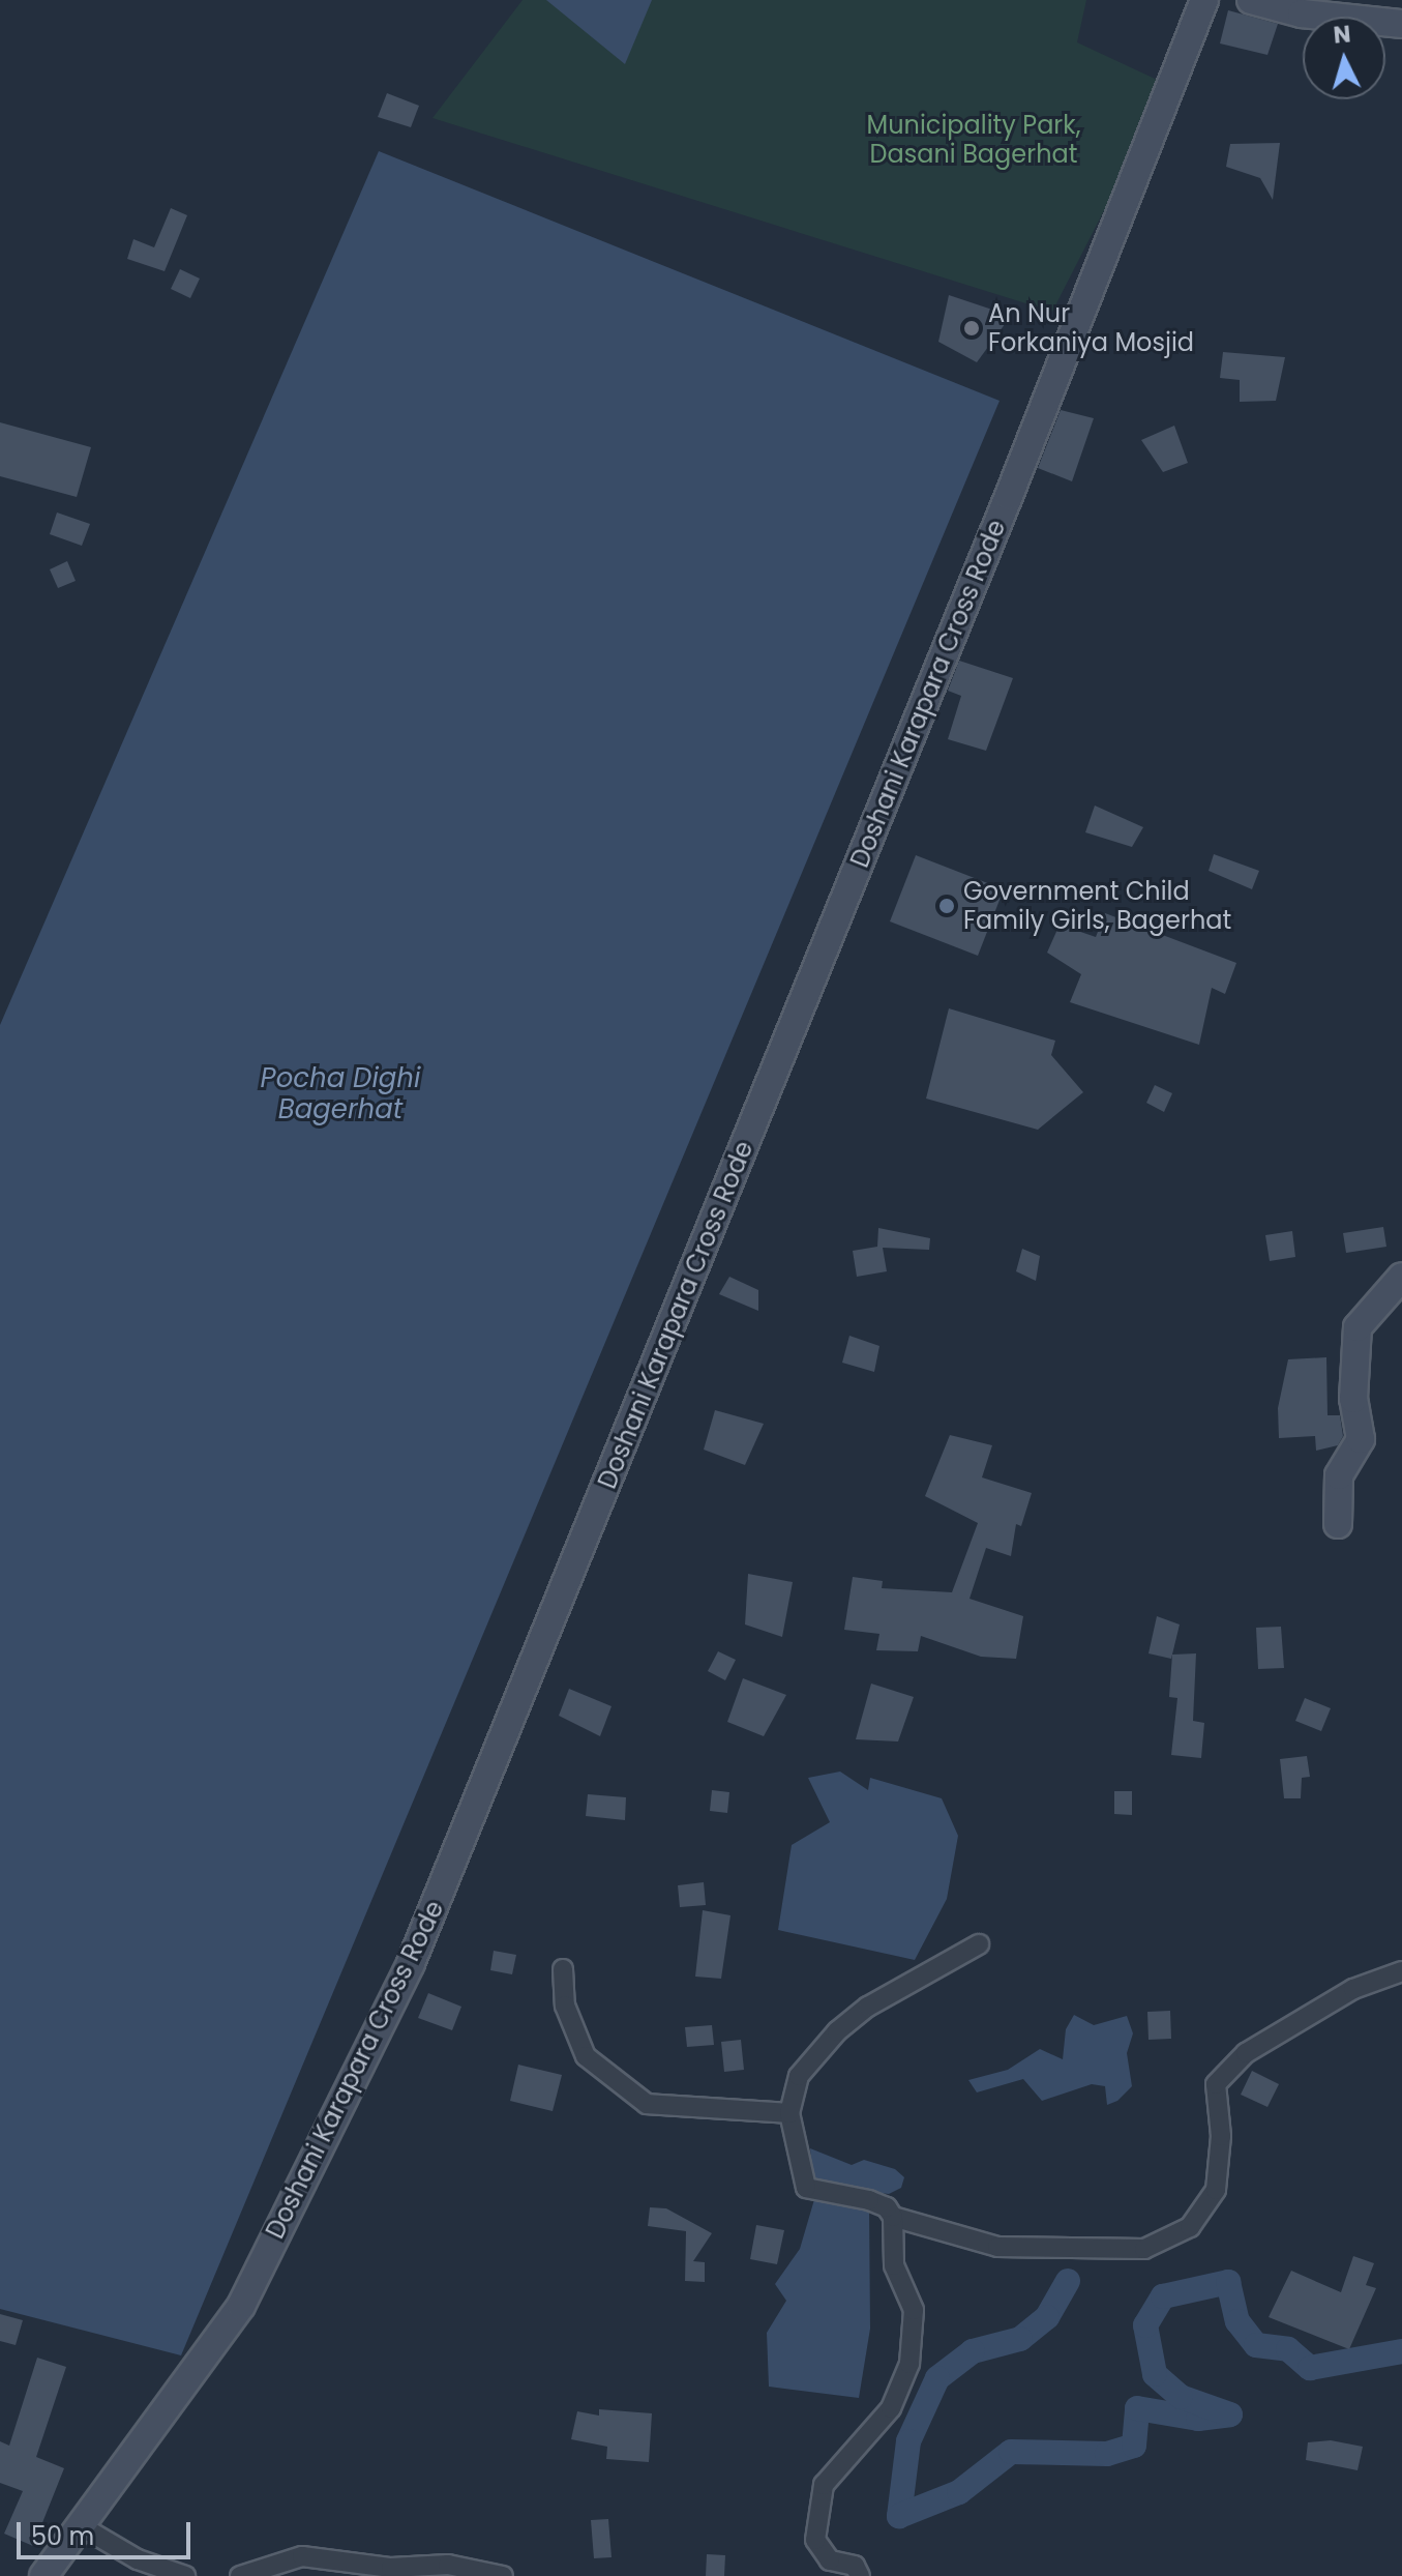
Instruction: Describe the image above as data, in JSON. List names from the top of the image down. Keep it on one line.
{"streets":{"street":["Doshani Karapara Cross Rode"]},"water":["Pocha Dighi Bagerhat"],"parks":["Municipality Park, Dasani Bagerhat"],"places":["An Nur Forkaniya Mosjid","Government Child Family Girls, Bagerhat"],"scale_bar":"50 m","north":"top"}
